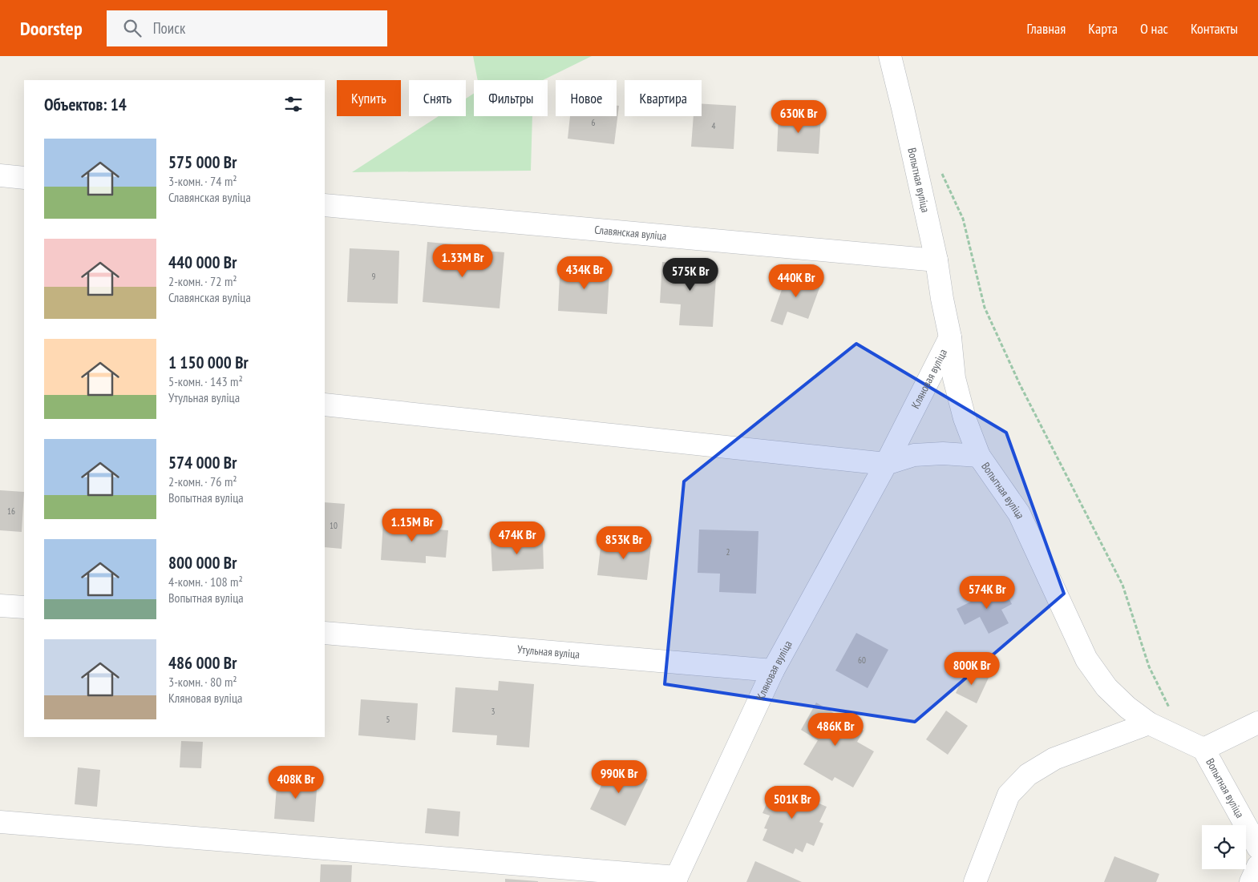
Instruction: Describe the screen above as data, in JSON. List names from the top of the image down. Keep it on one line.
{"streets":{"street":["Вопытная вуліца","Славянская вуліца","Кляновая вуліца","Утульная вуліца"]},"crossings":[["Вопытная вуліца","Славянская вуліца"],["Вопытная вуліца","Кляновая вуліца"],["Кляновая вуліца","Утульная вуліца"]],"house_numbers":["6","4","9","16","10","2","60","3","5"],"page":{"header":"Doorstep","search":"Поиск","nav":["Главная","Карта","О нас","Контакты"],"chip":["Купить","Снять","Фильтры","Новое","Квартира"],"heading":"Объектов: 14","price":["630K Br","1.33M Br","434K Br","575K Br","440K Br","1.15M Br","474K Br","853K Br","574K Br","800K Br","486K Br","990K Br","408K Br","501K Br"],"list":[{"name":"575 000 Br","note":"3-комн. · 74 m² · Славянская вуліца"},{"name":"440 000 Br","note":"2-комн. · 72 m² · Славянская вуліца"},{"name":"1 150 000 Br","note":"5-комн. · 143 m² · Утульная вуліца"},{"name":"574 000 Br","note":"2-комн. · 76 m² · Вопытная вуліца"},{"name":"800 000 Br","note":"4-комн. · 108 m² · Вопытная вуліца"},{"name":"486 000 Br","note":"3-комн. · 80 m² · Кляновая вуліца"}]}}
